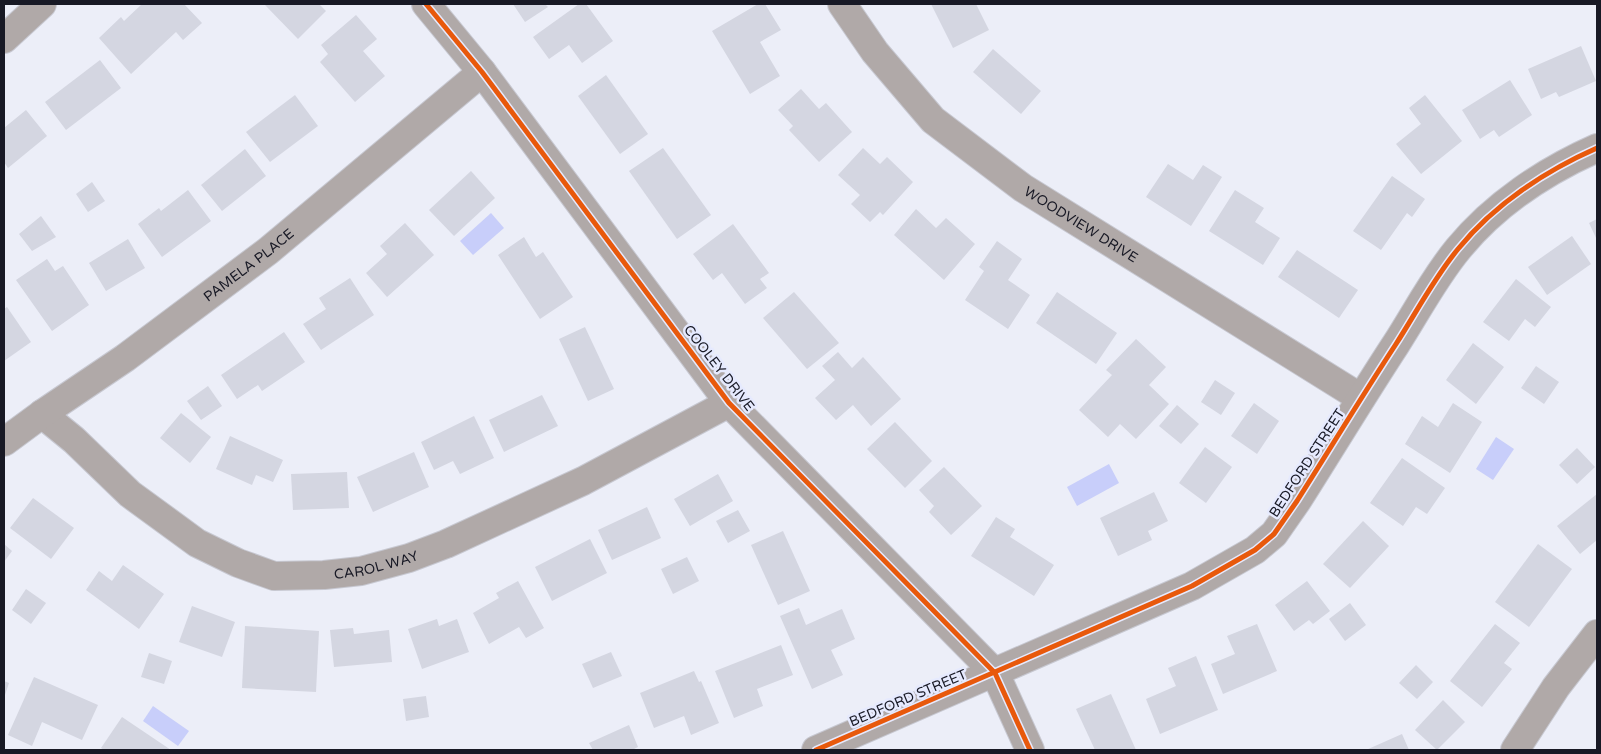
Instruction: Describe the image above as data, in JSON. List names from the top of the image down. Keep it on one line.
{"streets":{"street":["WOODVIEW DRIVE","PAMELA PLACE","COOLEY DRIVE","BEDFORD STREET","CAROL WAY"]},"crossings":[["WOODVIEW DRIVE","BEDFORD STREET"],["PAMELA PLACE","COOLEY DRIVE"],["PAMELA PLACE","CAROL WAY"],["COOLEY DRIVE","BEDFORD STREET"],["COOLEY DRIVE","CAROL WAY"]]}
